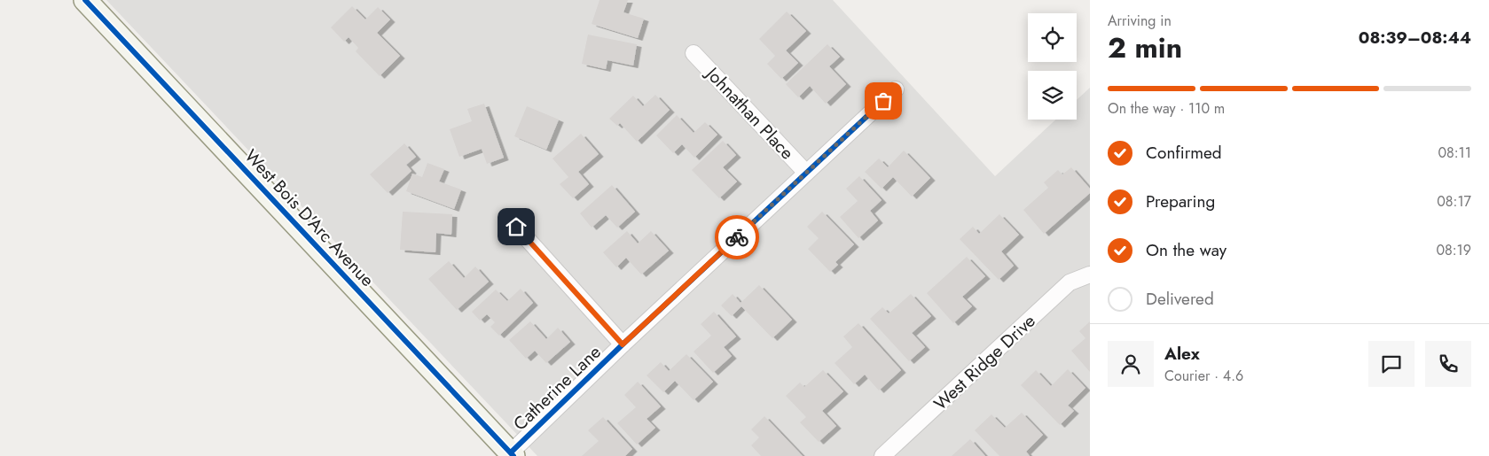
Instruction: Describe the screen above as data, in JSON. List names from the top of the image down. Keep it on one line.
{"streets":{"street":["Johnathan Place","West Bois D'Arc Avenue","West Ridge Drive","Catherine Lane"]},"crossings":[["Johnathan Place","Catherine Lane"],["West Bois D'Arc Avenue","Catherine Lane"]],"page":{"heading":["2 min","Arriving in","08:39–08:44"],"panel":["Alex","Courier · 4.6"],"bar":"On the way · 110 m","list":[["Confirmed","08:11"],["Preparing","08:17"],["On the way","08:19"],"Delivered"]}}
